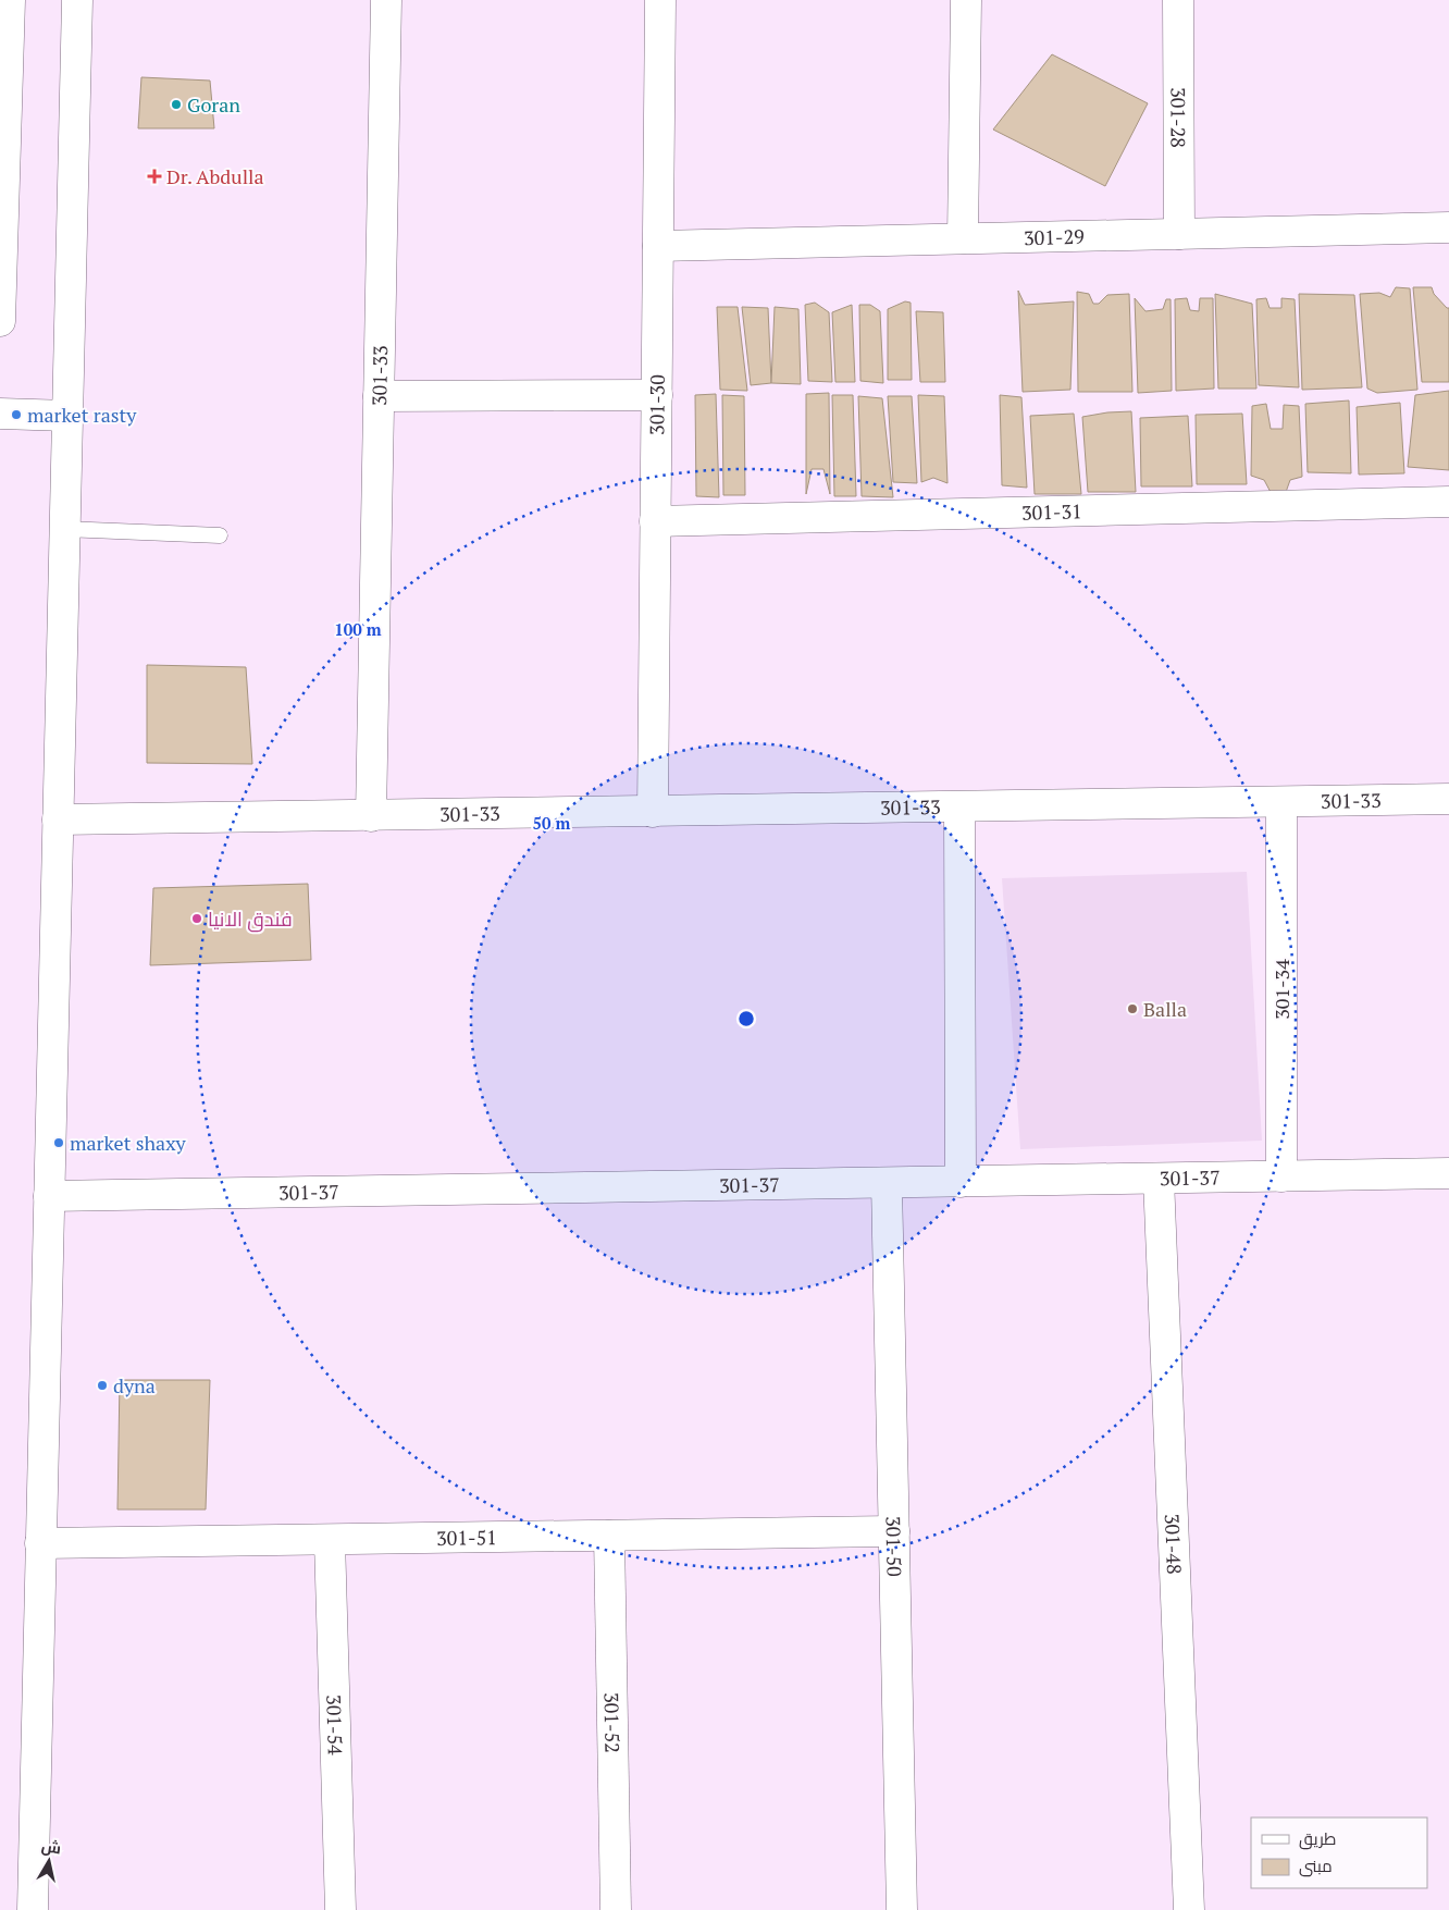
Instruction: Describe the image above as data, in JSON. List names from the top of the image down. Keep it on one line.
{"streets":{"street":["301-28","301-29","301-33","301-30","301-31","301-34","301-37","301-51","301-48","301-50","301-52","301-54"]},"crossings":[["301-28","301-29"],["301-29","301-30"],["301-33","301-30"],["301-33","301-34"],["301-30","301-31"],["301-34","301-37"],["301-37","301-48"],["301-37","301-50"],["301-51","301-50"],["301-51","301-52"],["301-51","301-54"]],"places":{"other":["Goran","market rasty","فندق الانيا","Balla","market shaxy","dyna"],"health":["Dr. Abdulla"]},"legend":["طريق","مبنى"],"north":"top","rings":["100 m","50 m"]}
